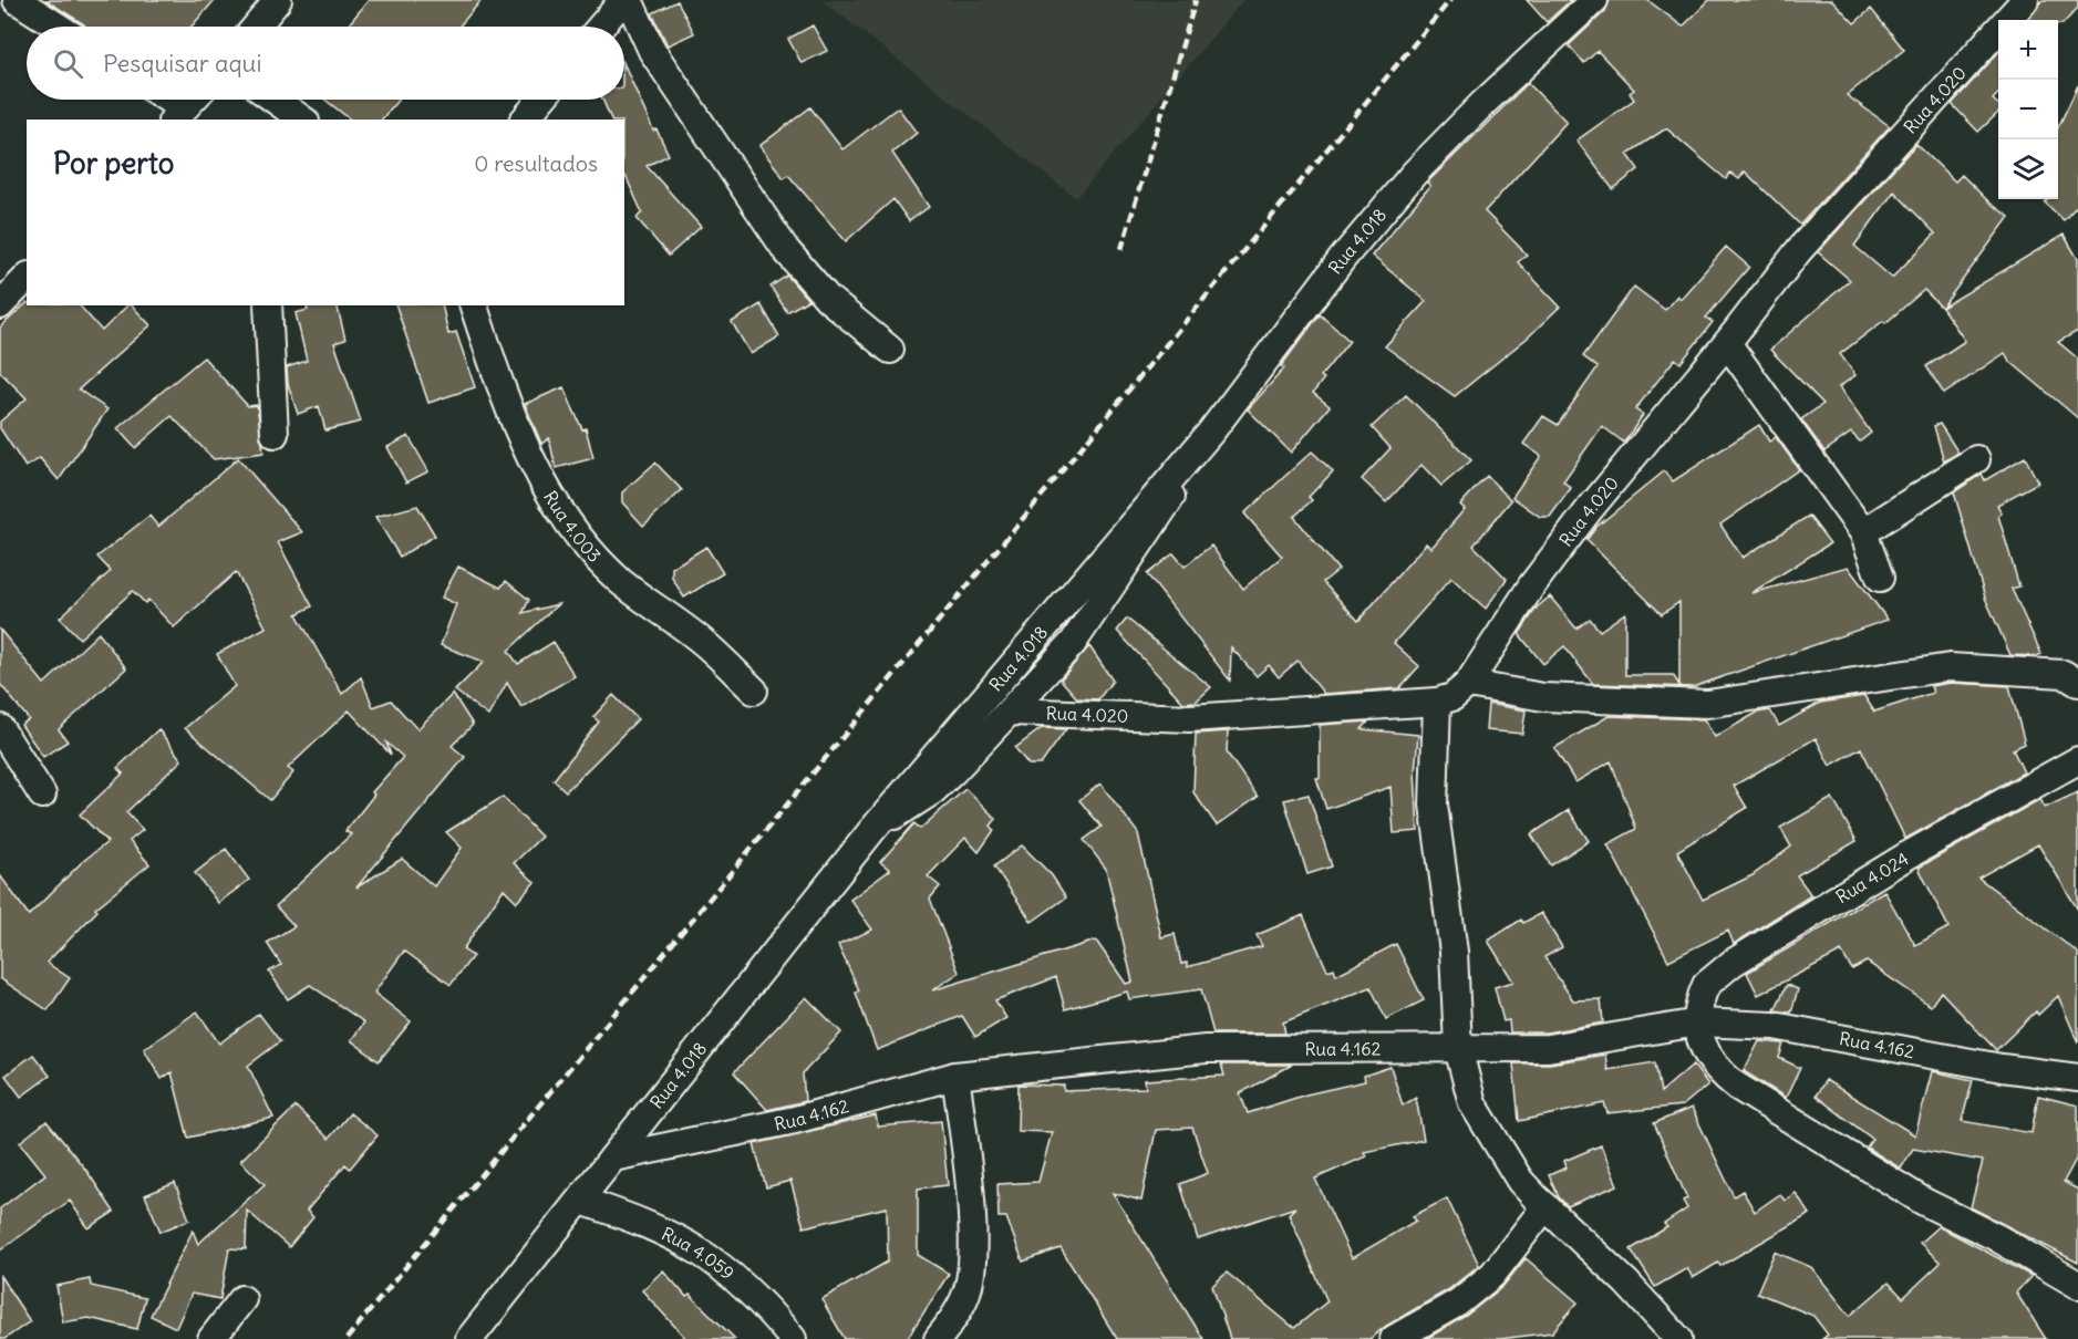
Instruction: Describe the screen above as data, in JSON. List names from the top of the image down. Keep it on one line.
{"streets":{"street":["Rua 4.020","Rua 4.018","Rua 4.003","Rua 4.024","Rua 4.162","Rua 4.059"]},"crossings":[["Rua 4.020","Rua 4.018"],["Rua 4.018","Rua 4.162"],["Rua 4.018","Rua 4.059"],["Rua 4.024","Rua 4.162"]],"page":{"map_buttons":["+","−"],"search":"Pesquisar aqui","heading":["Por perto","0 resultados"]}}
